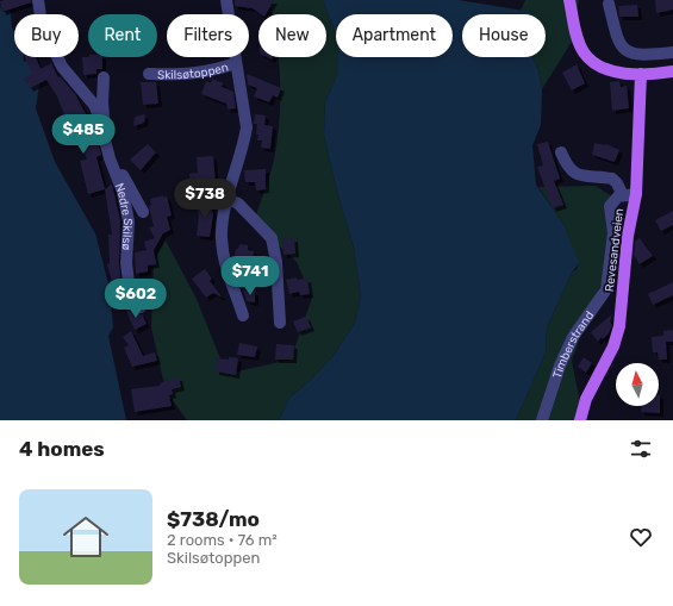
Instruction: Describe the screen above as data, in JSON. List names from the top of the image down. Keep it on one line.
{"streets":{"main road":["Revesandveien"],"street":["Skilsøtoppen","Nedre Skilsø","Timberstrand"]},"north":"top","page":{"chip":["Buy","Rent","Filters","New","Apartment","House"],"price":["$485","$738","$741","$602"],"heading":"4 homes","list":[{"name":"$738/mo","note":"2 rooms · 76 m² · Skilsøtoppen"}]}}
